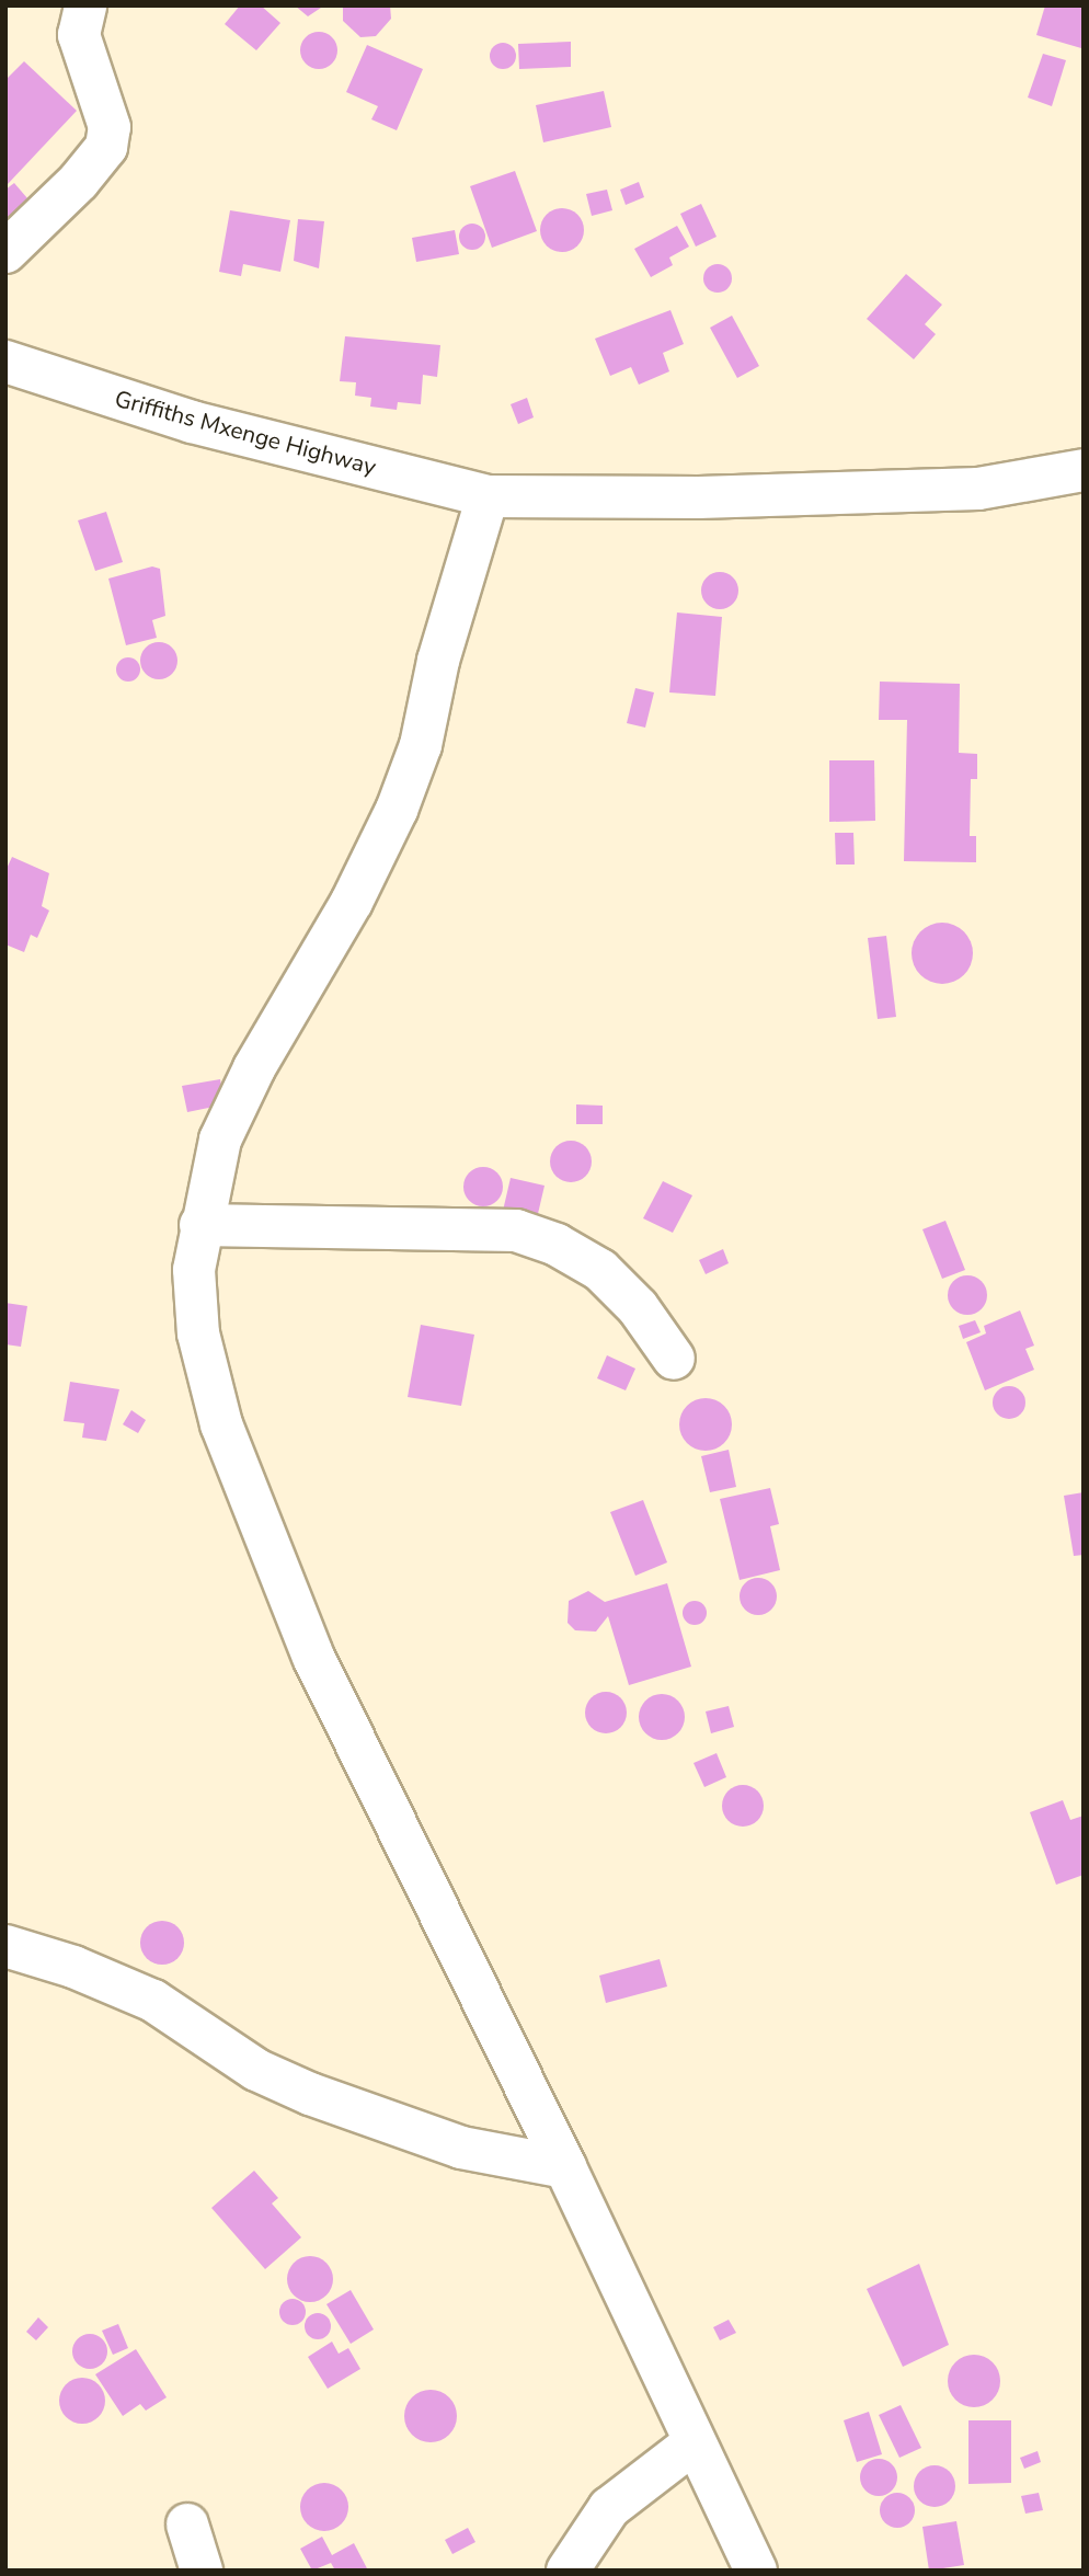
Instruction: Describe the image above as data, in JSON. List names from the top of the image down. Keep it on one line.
{"streets":{"street":["Griffiths Mxenge Highway"]}}
